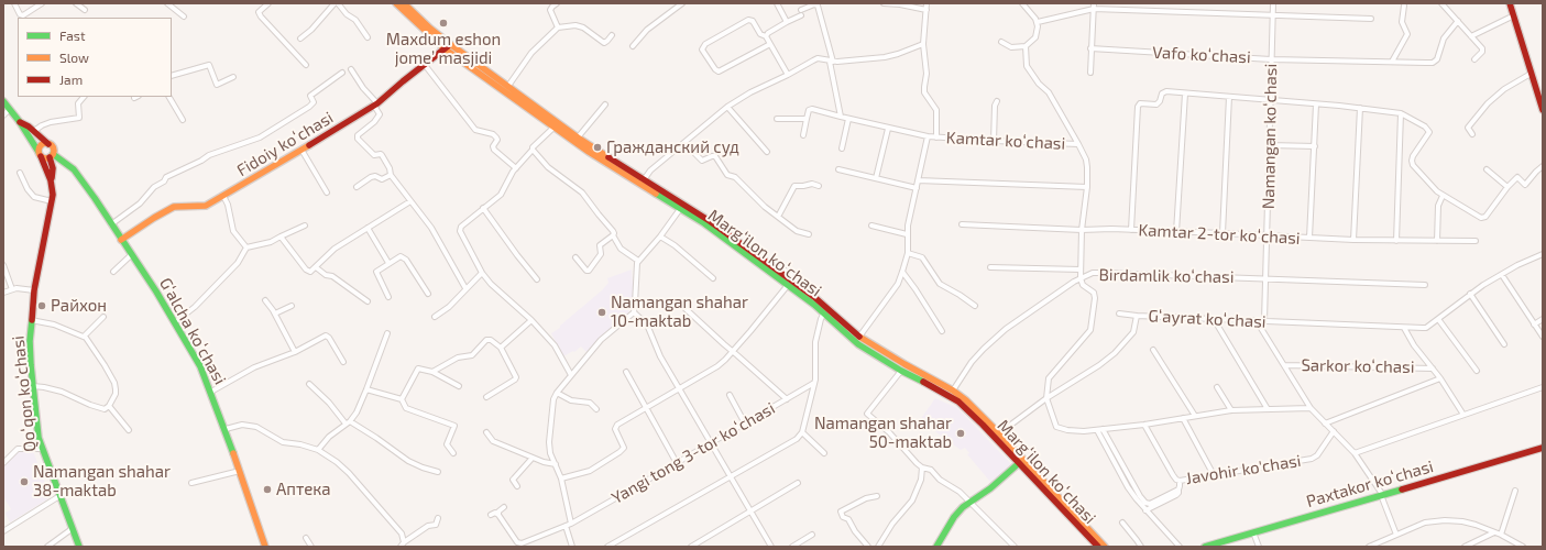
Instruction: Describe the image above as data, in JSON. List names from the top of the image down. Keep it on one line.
{"streets":{"main road":["Fidoiy koʻchasi","Margʻilon koʻchasi","Gʻalcha koʻchasi","Qoʻqon koʻchasi","Paxtakor koʻchasi"],"street":["Vafo koʻchasi","Namangan koʻchasi","Kamtar koʻchasi","Kamtar 2-tor koʻchasi","Birdamlik koʻchasi","Gʻayrat koʻchasi","Sarkor koʻchasi","Yangi tong 3-tor koʻchasi","Javohir ko'chasi"]},"crossings":[["Vafo koʻchasi","Namangan koʻchasi"],["Namangan koʻchasi","Kamtar 2-tor koʻchasi"],["Namangan koʻchasi","Birdamlik koʻchasi"],["Namangan koʻchasi","Gʻayrat koʻchasi"],["Kamtar koʻchasi","Kamtar 2-tor koʻchasi"],["Kamtar koʻchasi","Birdamlik koʻchasi"],["Fidoiy koʻchasi","Margʻilon koʻchasi"],["Fidoiy koʻchasi","Gʻalcha koʻchasi"],["Margʻilon koʻchasi","Birdamlik koʻchasi"],["Margʻilon koʻchasi","Gʻayrat koʻchasi"],["Gʻalcha koʻchasi","Qoʻqon koʻchasi"]],"places":["Maxdum eshon jome’ masjidi","Гражданский суд","Райхон","Namangan shahar 10-maktab","Namangan shahar 50-maktab","Namangan shahar 38-maktab","Аптека"],"legend":["Fast","Slow","Jam"]}
